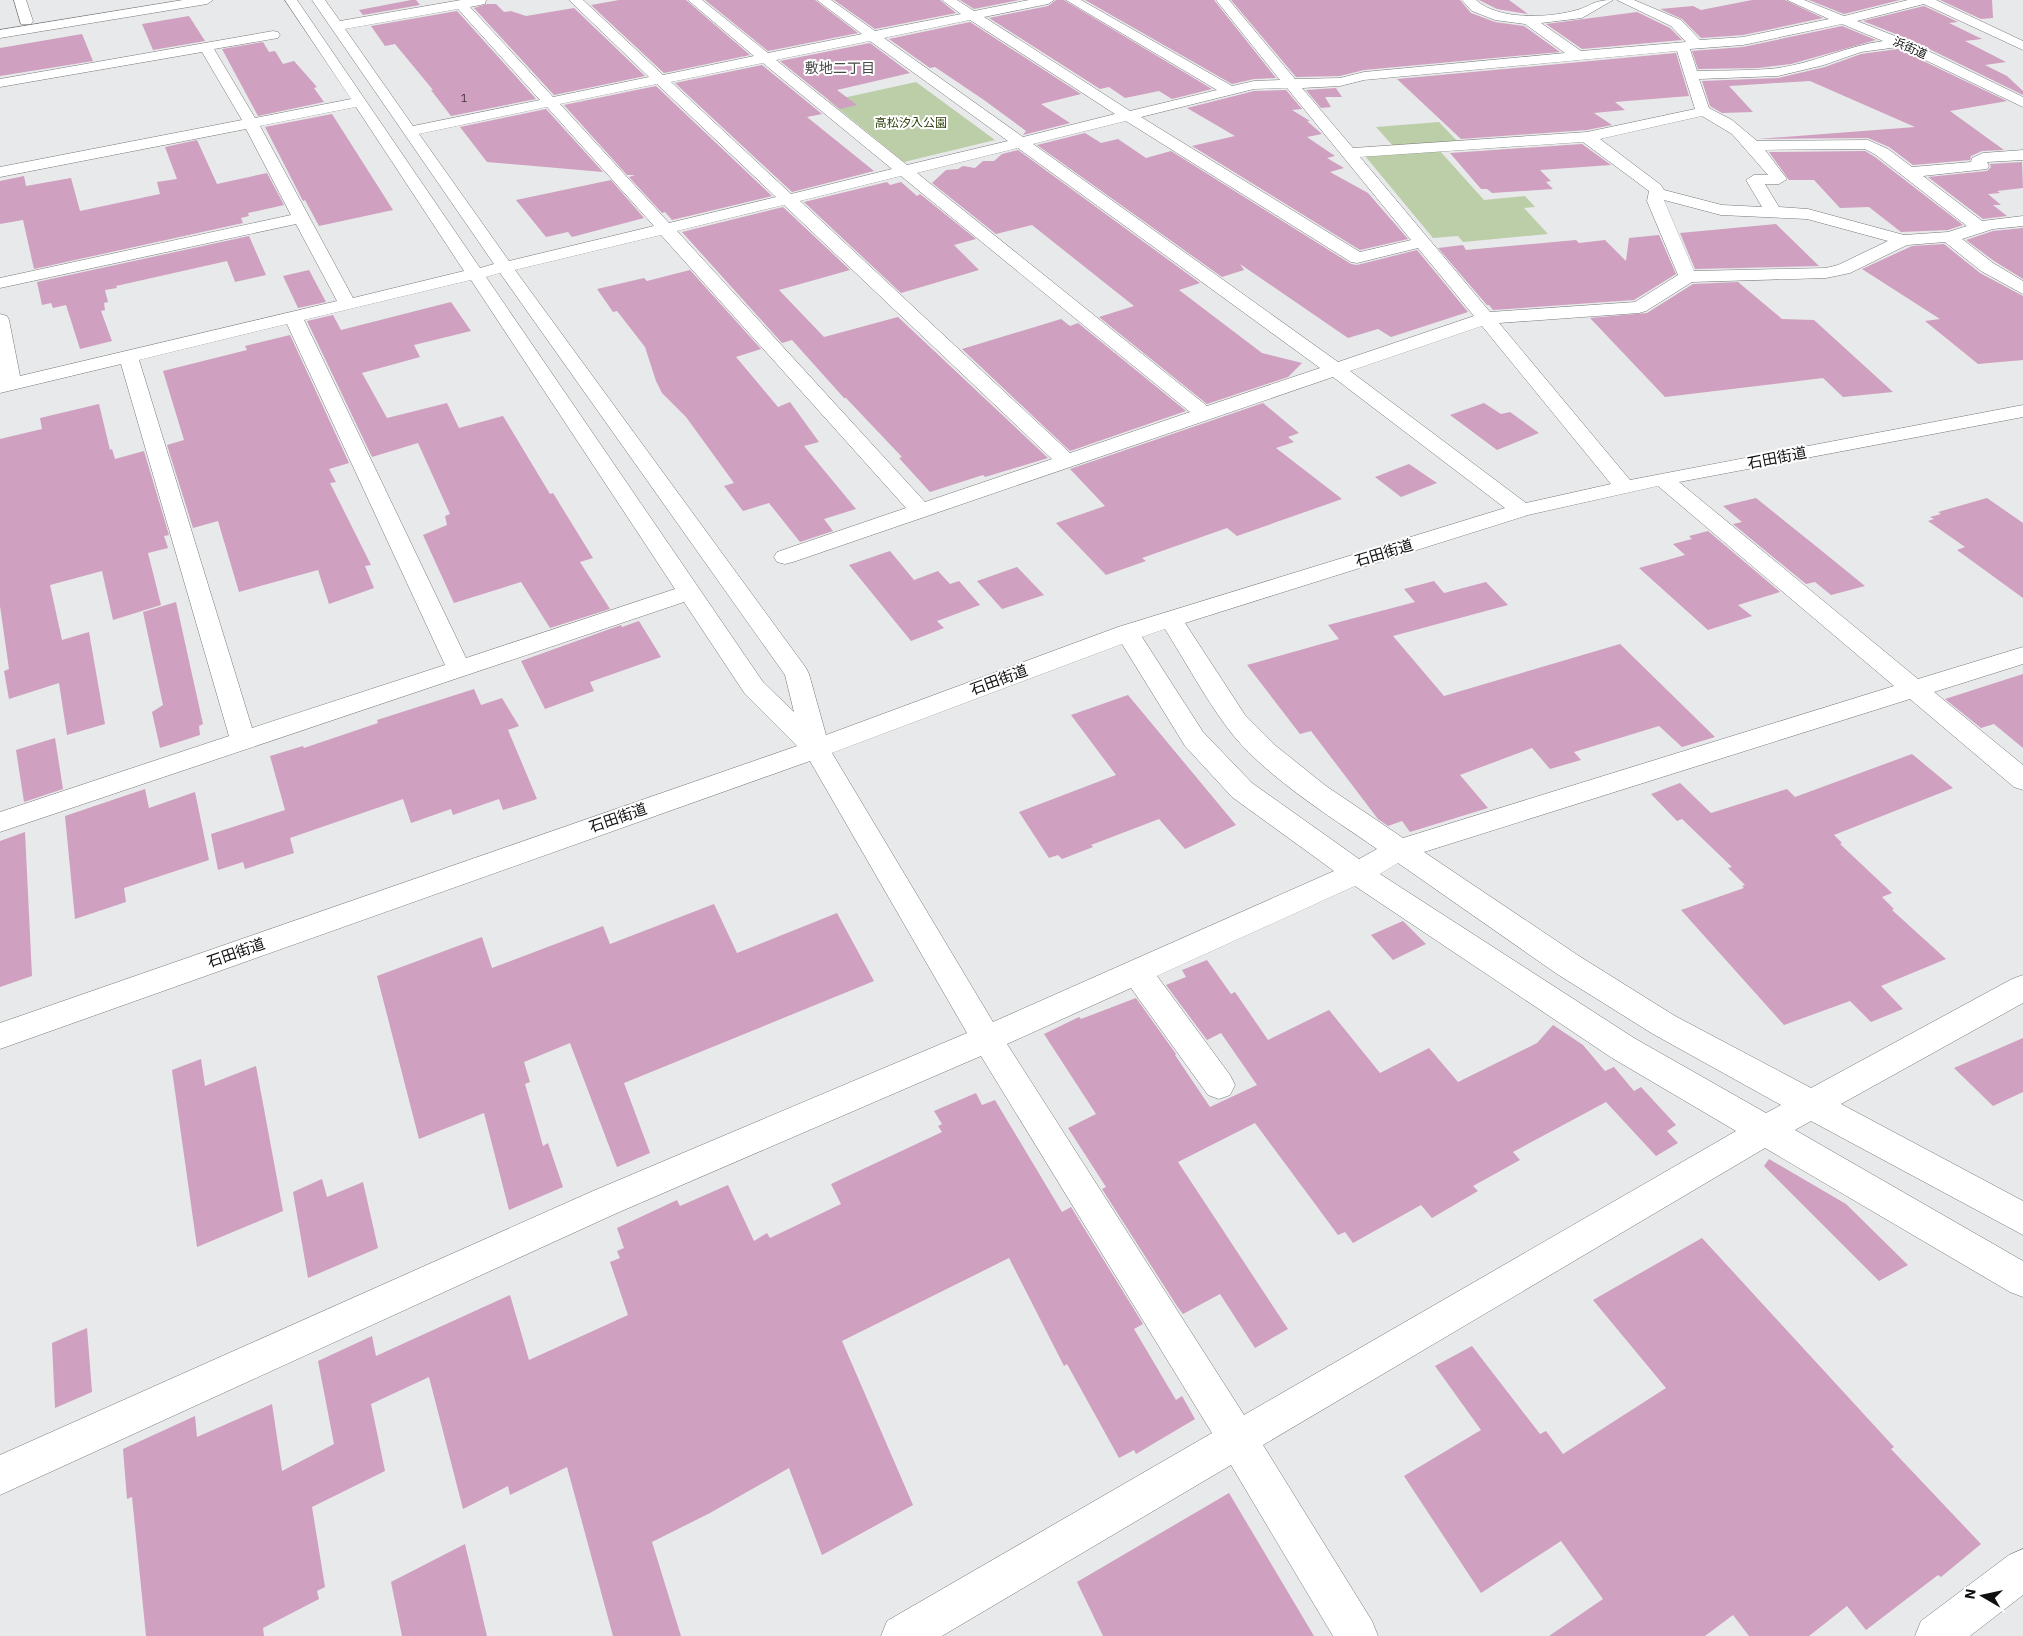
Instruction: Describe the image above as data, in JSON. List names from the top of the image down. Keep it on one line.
{"streets":{"street":["浜街道","石田街道"]},"districts":["敷地二丁目"],"parks":["高松汐入公園"],"house_numbers":["1"],"north":"left"}
